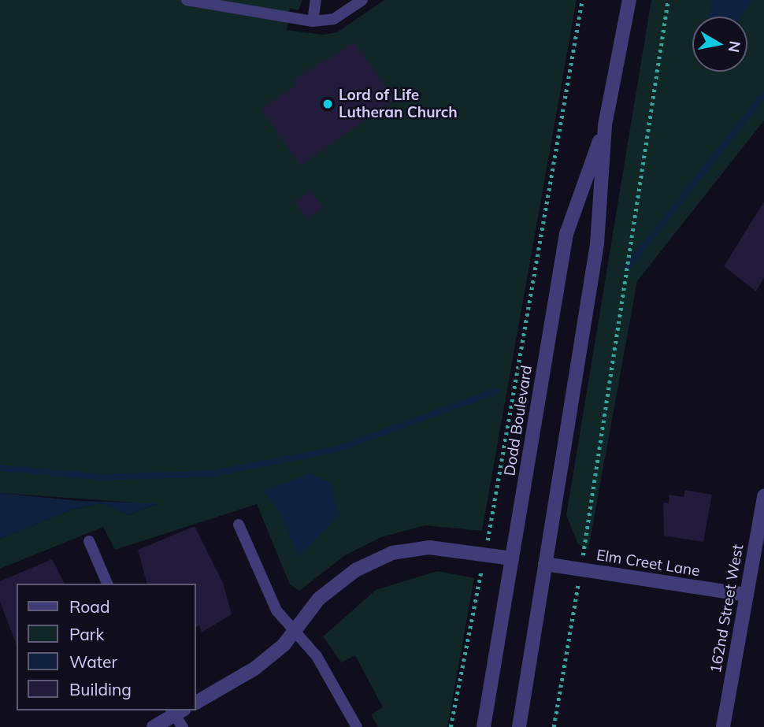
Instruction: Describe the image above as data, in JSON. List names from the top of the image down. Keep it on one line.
{"streets":{"street":["Dodd Boulevard","Elm Creet Lane","162nd Street West"]},"crossings":[["Dodd Boulevard","Elm Creet Lane"],["Elm Creet Lane","162nd Street West"]],"places":["Lord of Life Lutheran Church"],"legend":["Road","Park","Water","Building"],"north":"right"}
